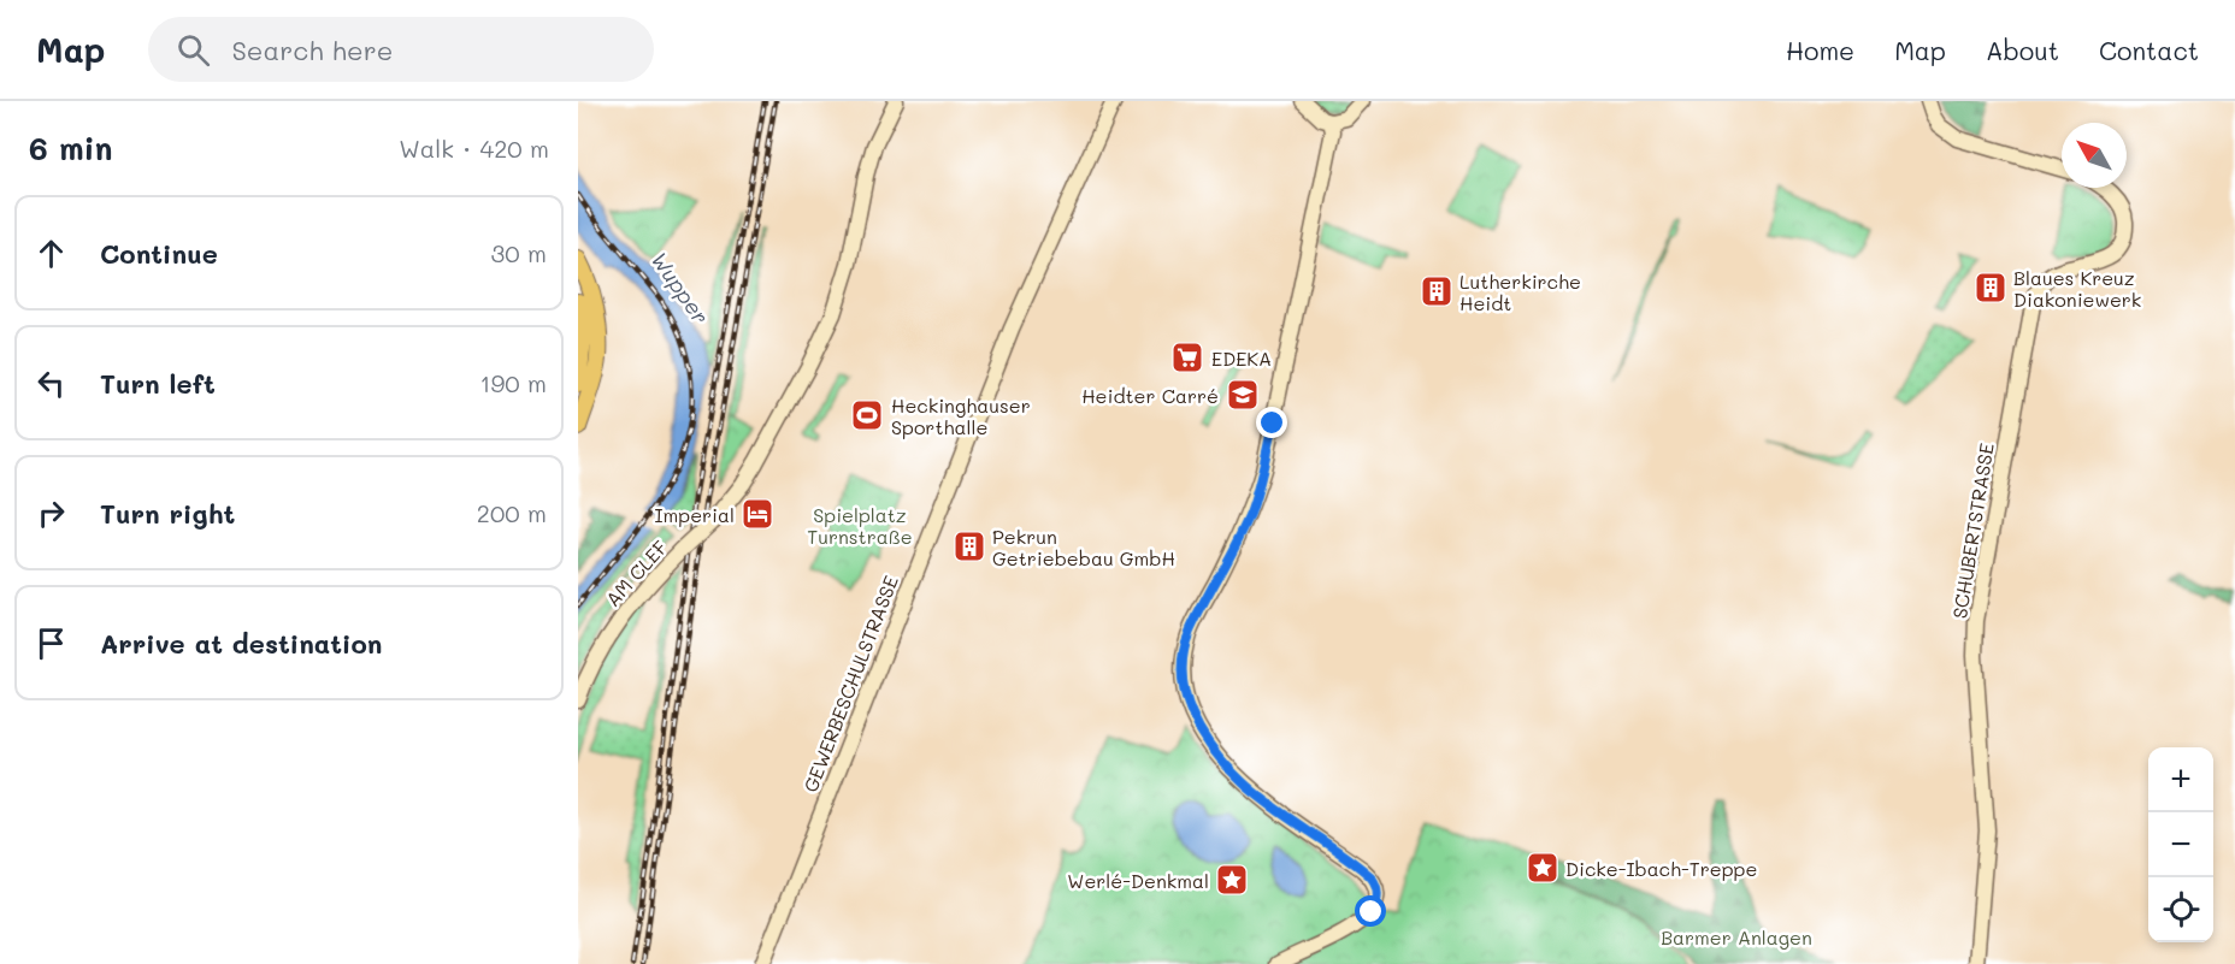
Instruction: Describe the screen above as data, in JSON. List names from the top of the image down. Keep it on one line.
{"streets":{"street":["SCHUBERTSTRASSE","AM CLEF","GEWERBESCHULSTRASSE"]},"water":["Wupper"],"parks":["Spielplatz Turnstraße","Barmer Anlagen"],"places":{"building":["Blaues Kreuz Diakoniewerk","Lutherkirche Heidt","Pekrun Getriebebau GmbH"],"supermarket":["EDEKA"],"school or university":["Heidter Carré"],"sports":["Heckinghauser Sporthalle"],"hotel":["Imperial"],"place":["Dicke-Ibach-Treppe","Werlé-Denkmal"]},"north":"top left","page":{"header":"Map","search":"Search here","nav":["Home","Map","About","Contact"],"heading":["6 min","Walk · 420 m"],"list":[["Continue","30 m"],["Turn left","190 m"],["Turn right","200 m"],"Arrive at destination"],"map_buttons":["+","−"]}}
